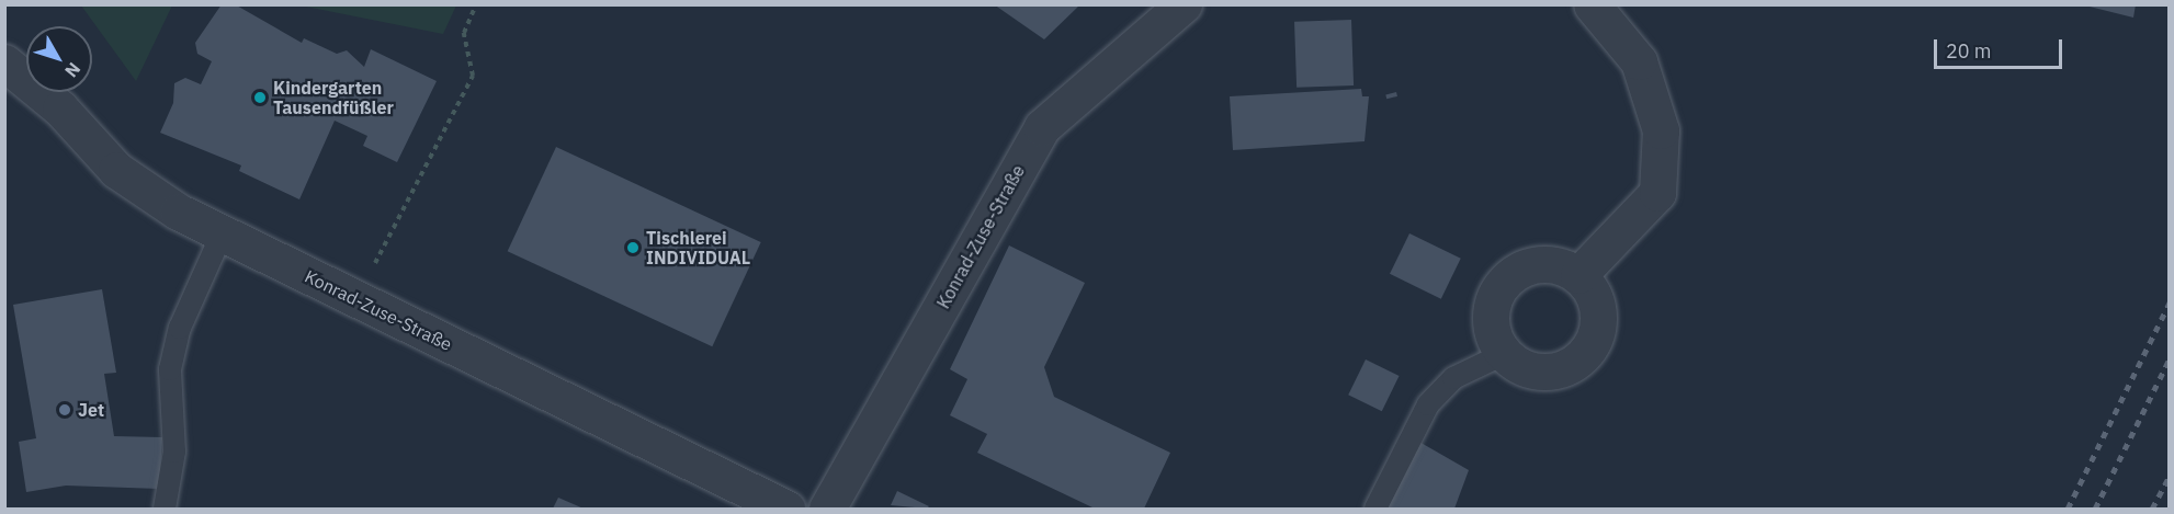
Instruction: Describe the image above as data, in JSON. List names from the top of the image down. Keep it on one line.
{"streets":{"street":["Konrad-Zuse-Straße"]},"places":["Kindergarten Tausendfüßler","Tischlerei INDIVIDUAL","Jet"],"scale_bar":"20 m","north":"bottom right"}
